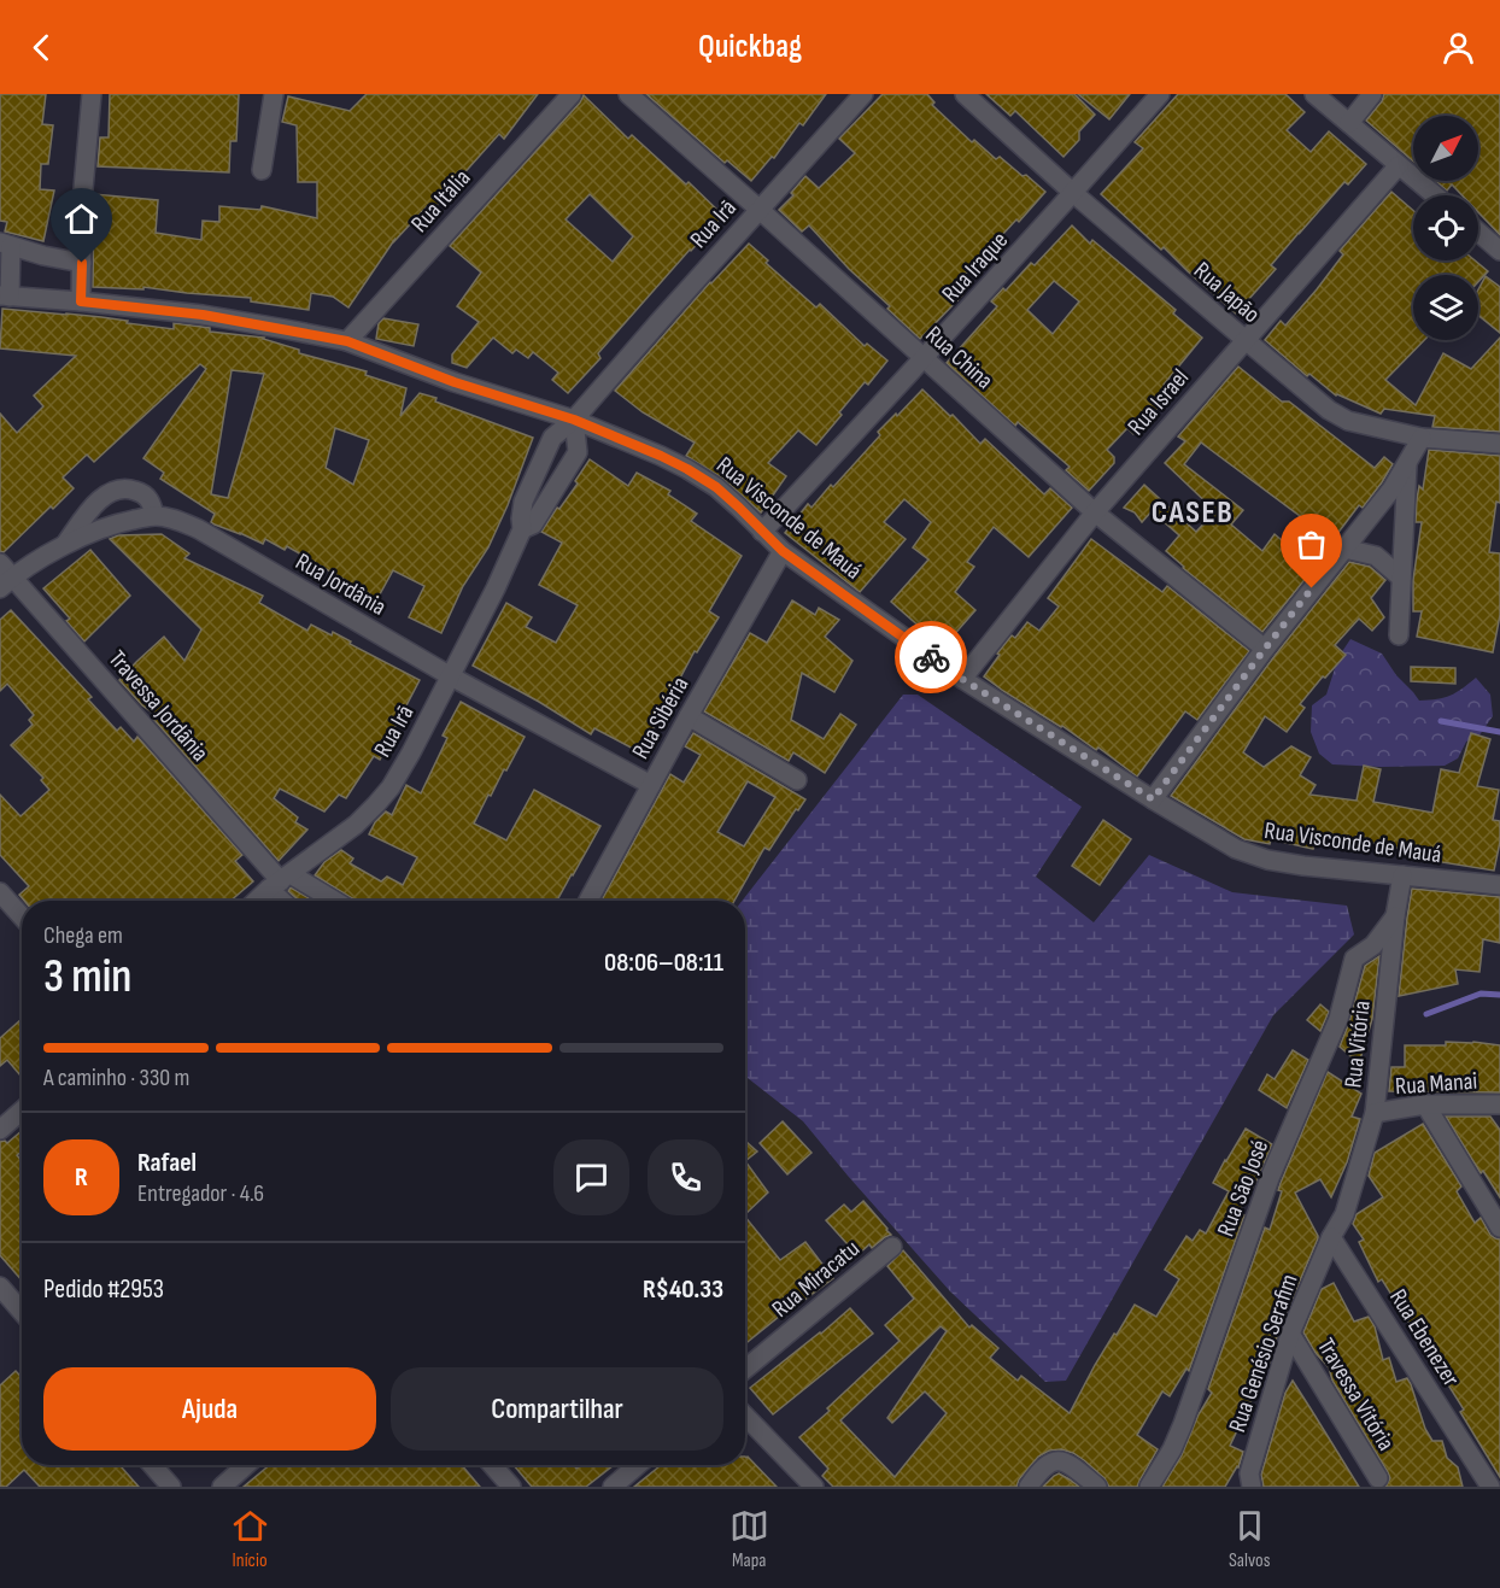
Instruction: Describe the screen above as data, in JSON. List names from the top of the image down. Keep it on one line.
{"streets":{"street":["Rua Itália","Rua Irã","Rua Iraque","Rua Japão","Rua China","Rua Israel","Rua Visconde de Mauá","Rua Jordânia","Travessa Jordânia","Rua Sibéria","Rua Vitória","Rua Manai","Rua São José","Rua Miracatu","Rua Ebenezer","Rua Genésio Serafim","Travessa Vitória"]},"crossings":[["Rua Itália","Rua Visconde de Mauá"],["Rua Irã","Rua China"],["Rua Irã","Rua Visconde de Mauá"],["Rua Irã","Rua Jordânia"],["Rua Irã","Travessa Jordânia"],["Rua Iraque","Rua Japão"],["Rua Iraque","Rua China"],["Rua Iraque","Rua Visconde de Mauá"],["Rua Japão","Rua Israel"],["Rua China","Rua Israel"],["Rua Israel","Rua Visconde de Mauá"],["Rua Visconde de Mauá","Rua Sibéria"],["Rua Visconde de Mauá","Rua Vitória"],["Rua Jordânia","Travessa Jordânia"],["Rua Jordânia","Rua Sibéria"],["Rua Vitória","Rua Manai"],["Rua Vitória","Rua São José"],["Rua Vitória","Rua Ebenezer"],["Rua Vitória","Rua Genésio Serafim"],["Rua Ebenezer","Rua Genésio Serafim"],["Rua Genésio Serafim","Travessa Vitória"]],"districts":["CASEB"],"north":"top right","page":{"header":"Quickbag","heading":["3 min","Chega em","08:06–08:11"],"panel":["Rafael","Entregador · 4.6","Pedido #2953","R$40.33"],"bar":"A caminho · 330 m","round":"R","buttons":["Ajuda","Compartilhar"],"tabs":["Início","Mapa","Salvos"]}}
